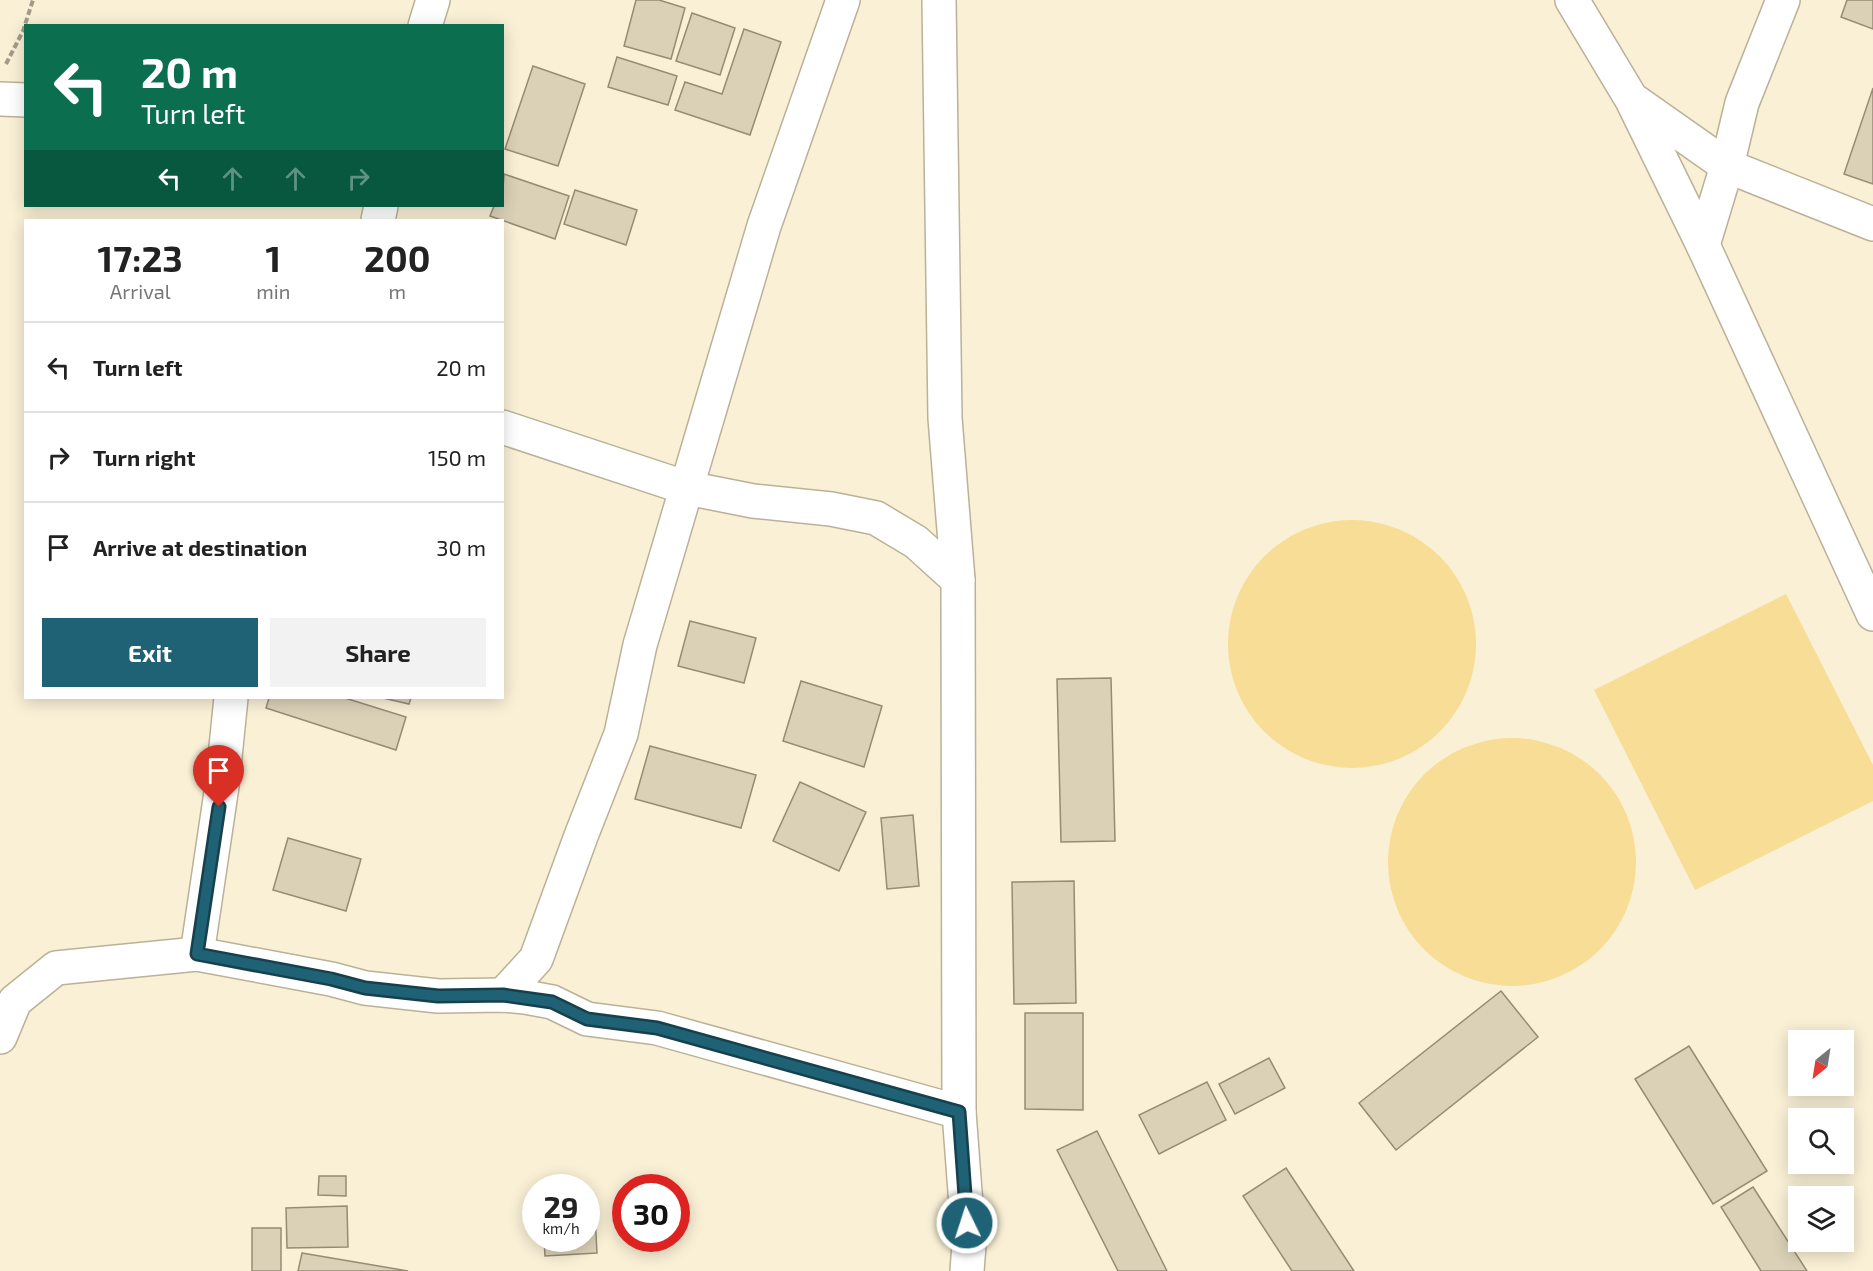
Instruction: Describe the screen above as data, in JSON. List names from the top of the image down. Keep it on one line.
{"north":"bottom left","page":{"turn":["20 m","Turn left"],"eta":["17:23","Arrival","1","min","200","m"],"list":[{"name":"Turn left","value":"20 m"},{"name":"Turn right","value":"150 m"},{"name":"Arrive at destination","value":"30 m"}],"buttons":["Exit","Share"],"speed":"29 km/h","limit":"30"}}
